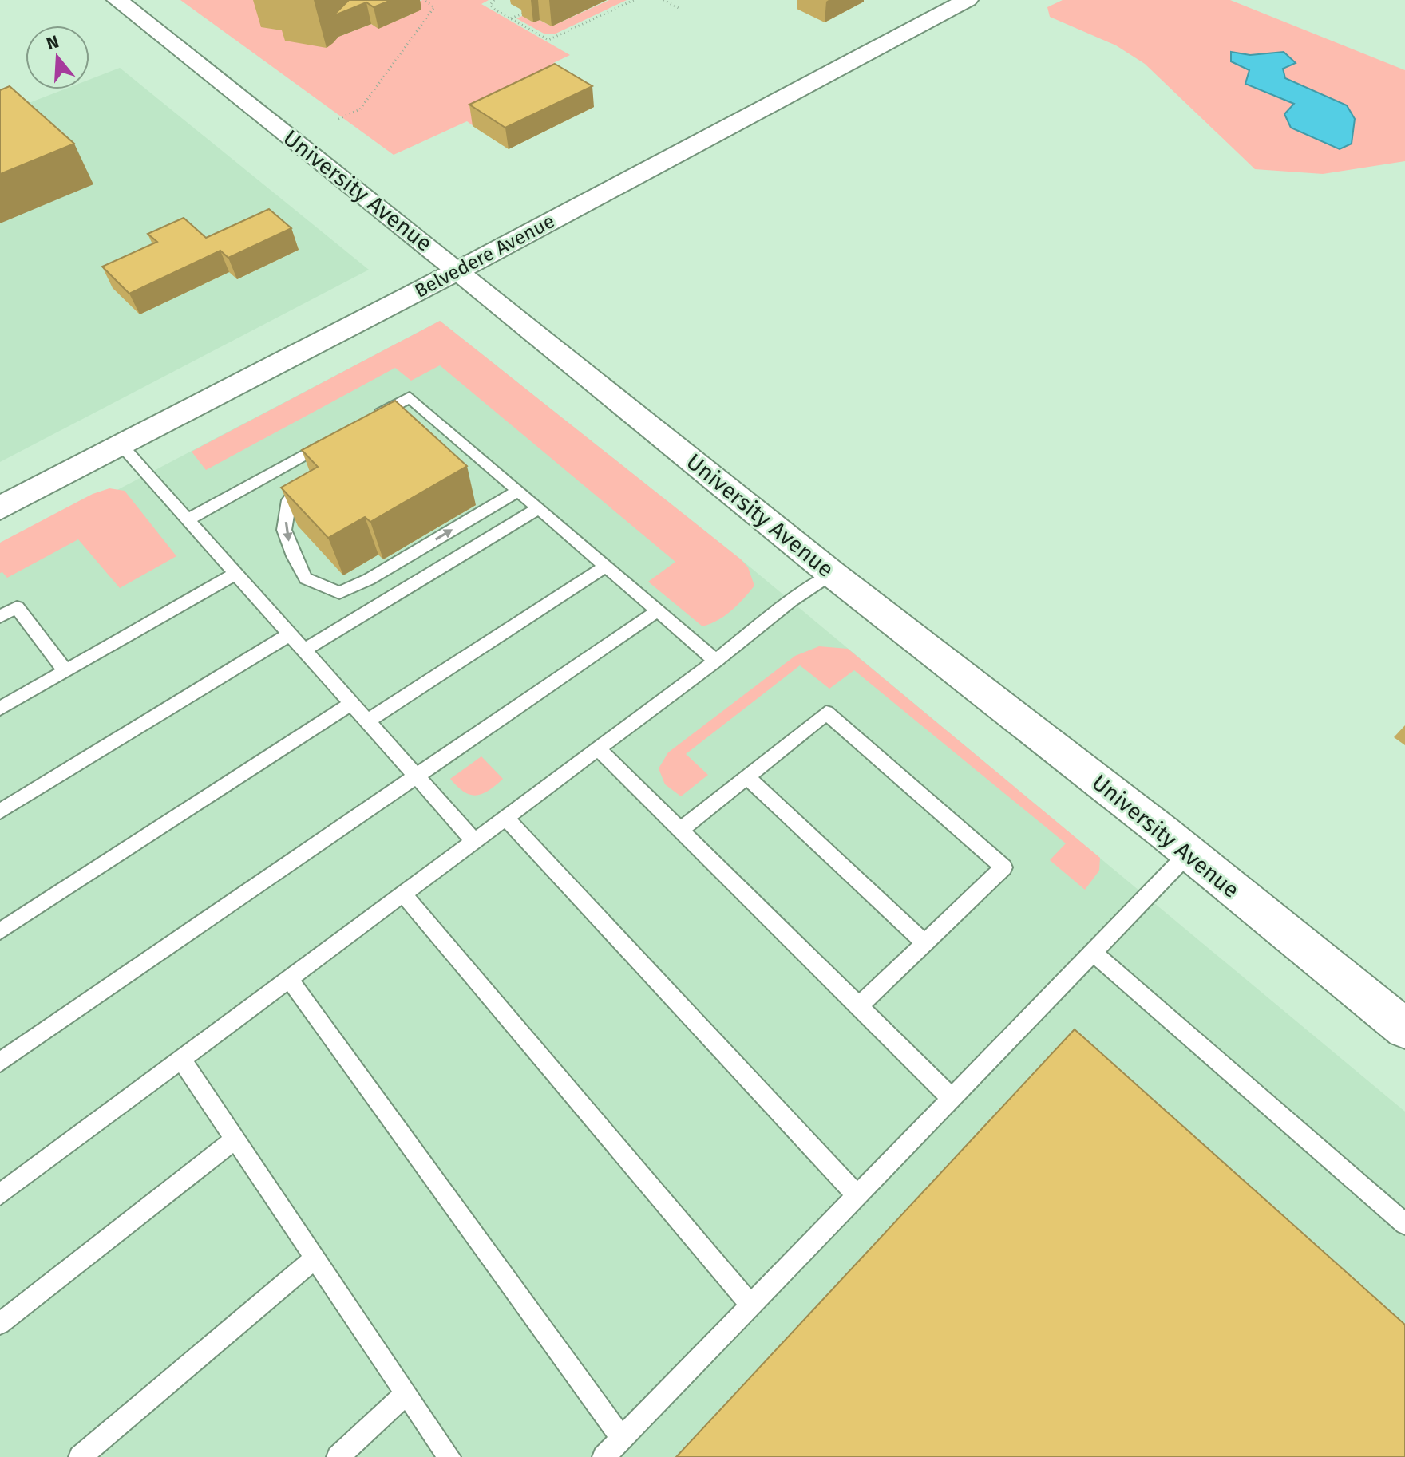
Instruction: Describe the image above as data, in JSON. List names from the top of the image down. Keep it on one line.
{"streets":{"main road":["University Avenue","Belvedere Avenue"]},"crossings":[["University Avenue","Belvedere Avenue"]],"north":"top"}
